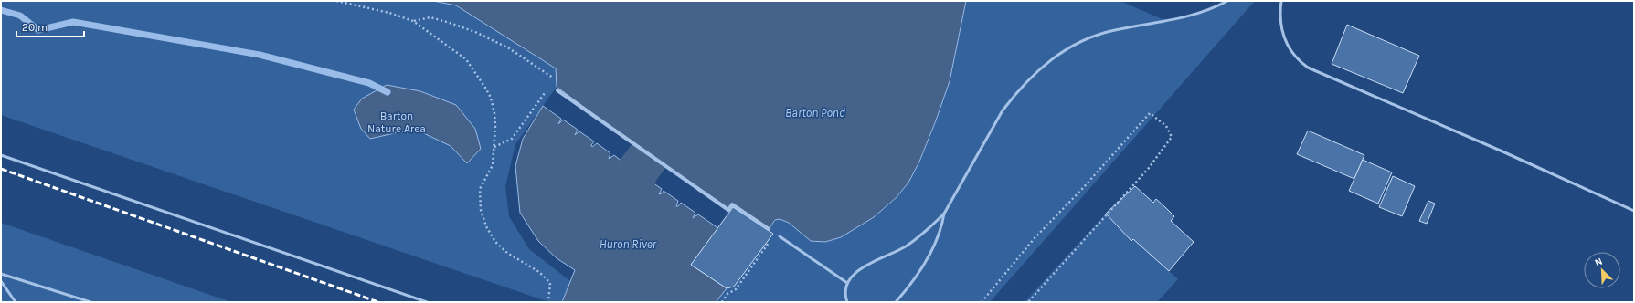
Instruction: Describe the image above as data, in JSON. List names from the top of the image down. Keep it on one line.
{"water":["Barton Pond","Huron River"],"parks":["Barton Nature Area"],"scale_bar":"20 m","north":"top left"}
